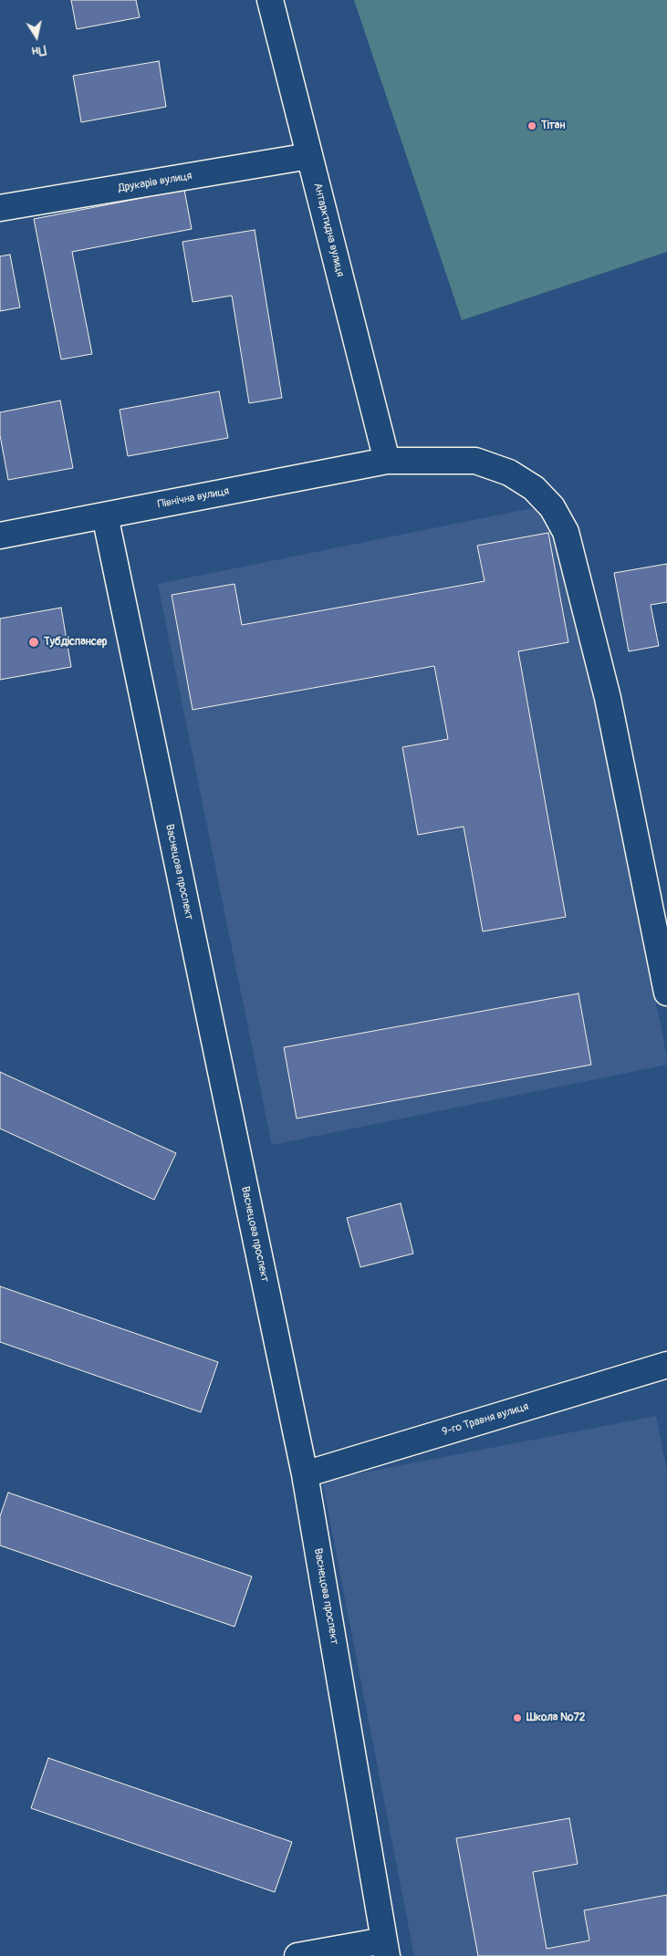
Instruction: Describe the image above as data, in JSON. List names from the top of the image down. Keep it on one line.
{"streets":{"street":["Друкарів вулиця","Антарктидна вулиця","Північна вулиця","Васнецова проспект","9-го Травня вулиця"]},"crossings":[["Друкарів вулиця","Антарктидна вулиця"],["Антарктидна вулиця","Північна вулиця"],["Північна вулиця","Васнецова проспект"],["Васнецова проспект","9-го Травня вулиця"]],"places":["Тітан","Тубдіспансер","Школа №72"],"north":"bottom"}
